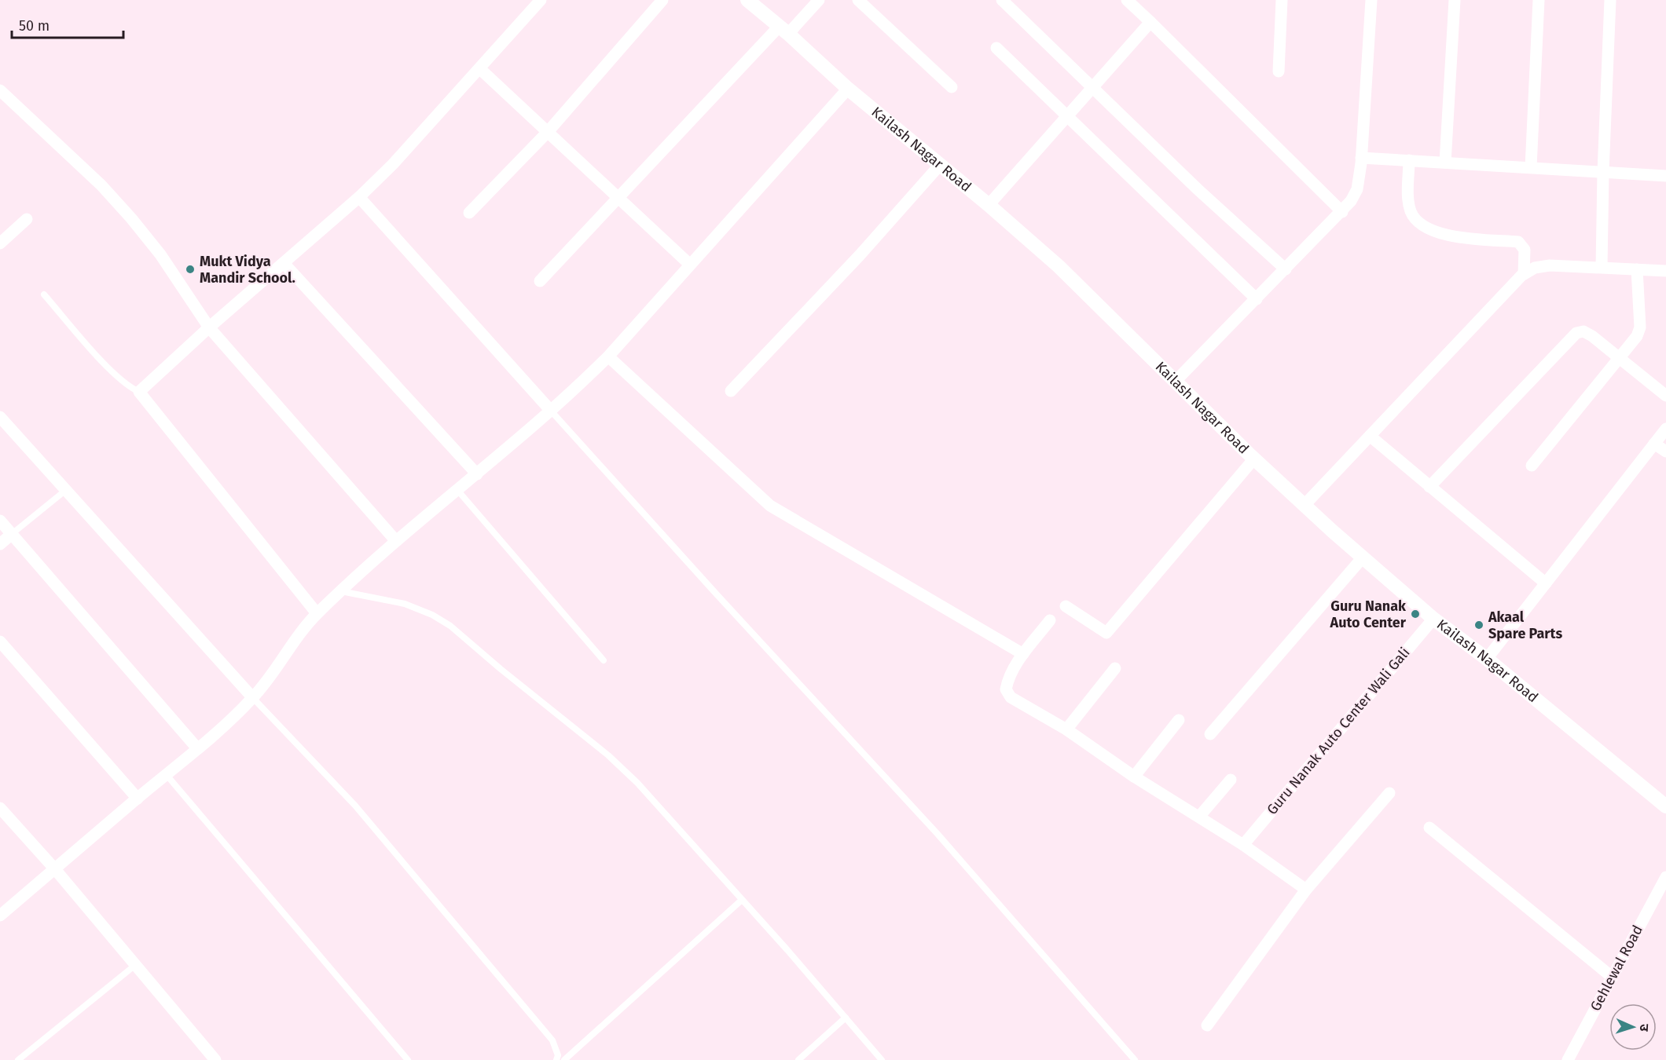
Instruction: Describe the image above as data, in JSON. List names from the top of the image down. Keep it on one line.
{"streets":{"street":["Kailash Nagar Road","Guru Nanak Auto Center Wali Gali","Gehlewal Road"]},"crossings":[["Kailash Nagar Road","Guru Nanak Auto Center Wali Gali"]],"places":["Mukt Vidya Mandir School.","Guru Nanak Auto Center","Akaal Spare Parts"],"scale_bar":"50 m","north":"right"}
